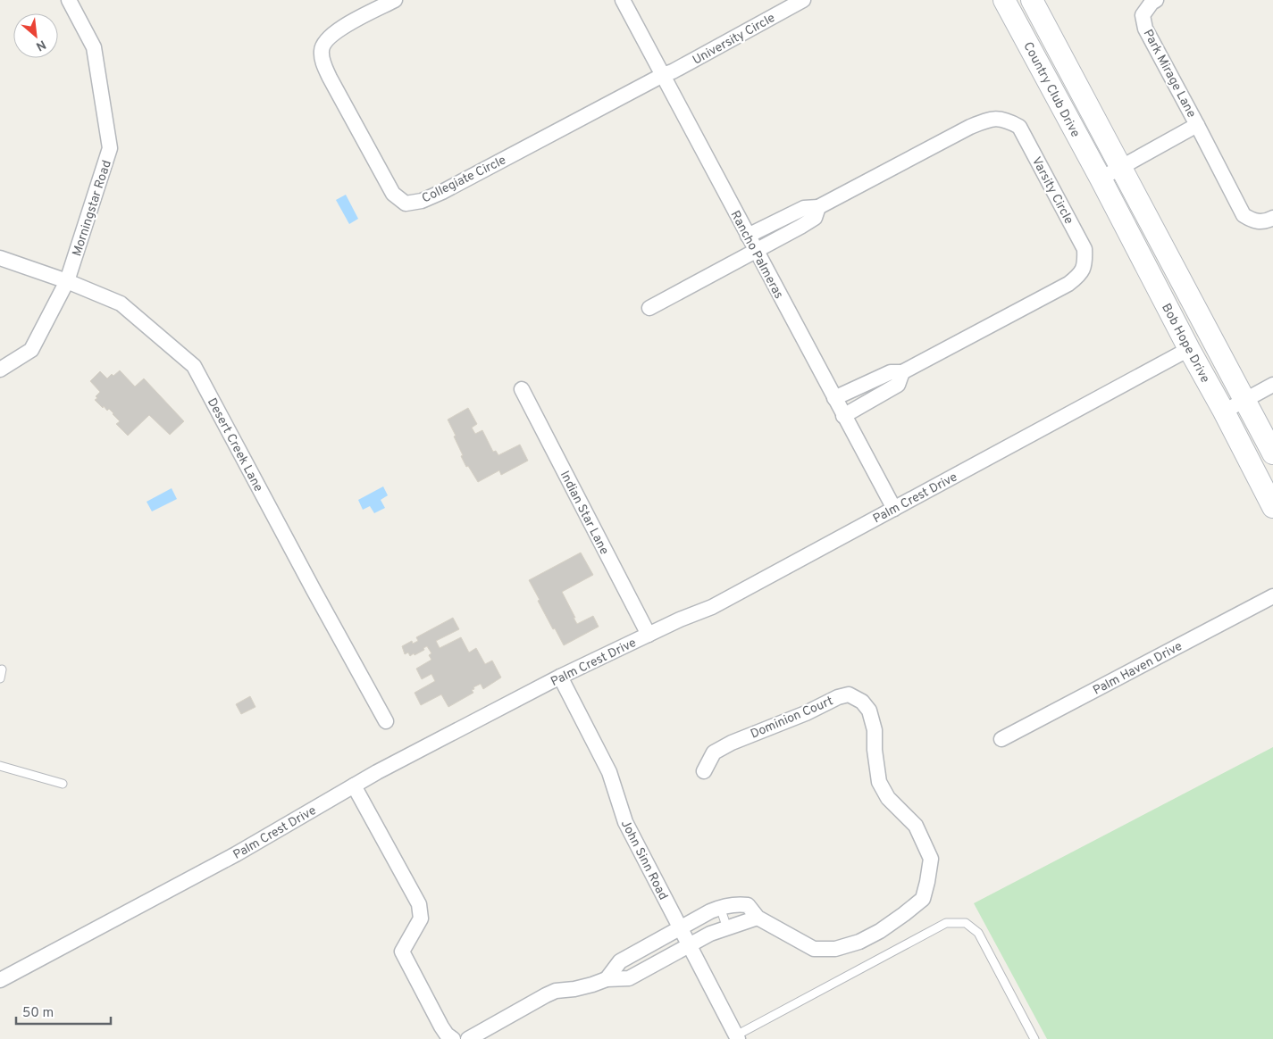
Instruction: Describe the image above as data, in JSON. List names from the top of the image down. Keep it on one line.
{"streets":{"main road":["Country Club Drive","Bob Hope Drive"],"street":["University Circle","Park Mirage Lane","Collegiate Circle","Varsity Circle","Morningstar Road","Rancho Palmeras","Desert Creek Lane","Palm Crest Drive","Indian Star Lane","Palm Haven Drive","Dominion Court","John Sinn Road"]},"crossings":[["University Circle","Collegiate Circle"],["University Circle","Rancho Palmeras"],["Park Mirage Lane","Country Club Drive"],["Park Mirage Lane","Bob Hope Drive"],["Country Club Drive","Bob Hope Drive"],["Collegiate Circle","Rancho Palmeras"],["Varsity Circle","Rancho Palmeras"],["Morningstar Road","Desert Creek Lane"],["Rancho Palmeras","Palm Crest Drive"],["Bob Hope Drive","Palm Crest Drive"],["Palm Crest Drive","Indian Star Lane"],["Palm Crest Drive","John Sinn Road"],["Dominion Court","John Sinn Road"]],"scale_bar":"50 m","north":"bottom right"}
